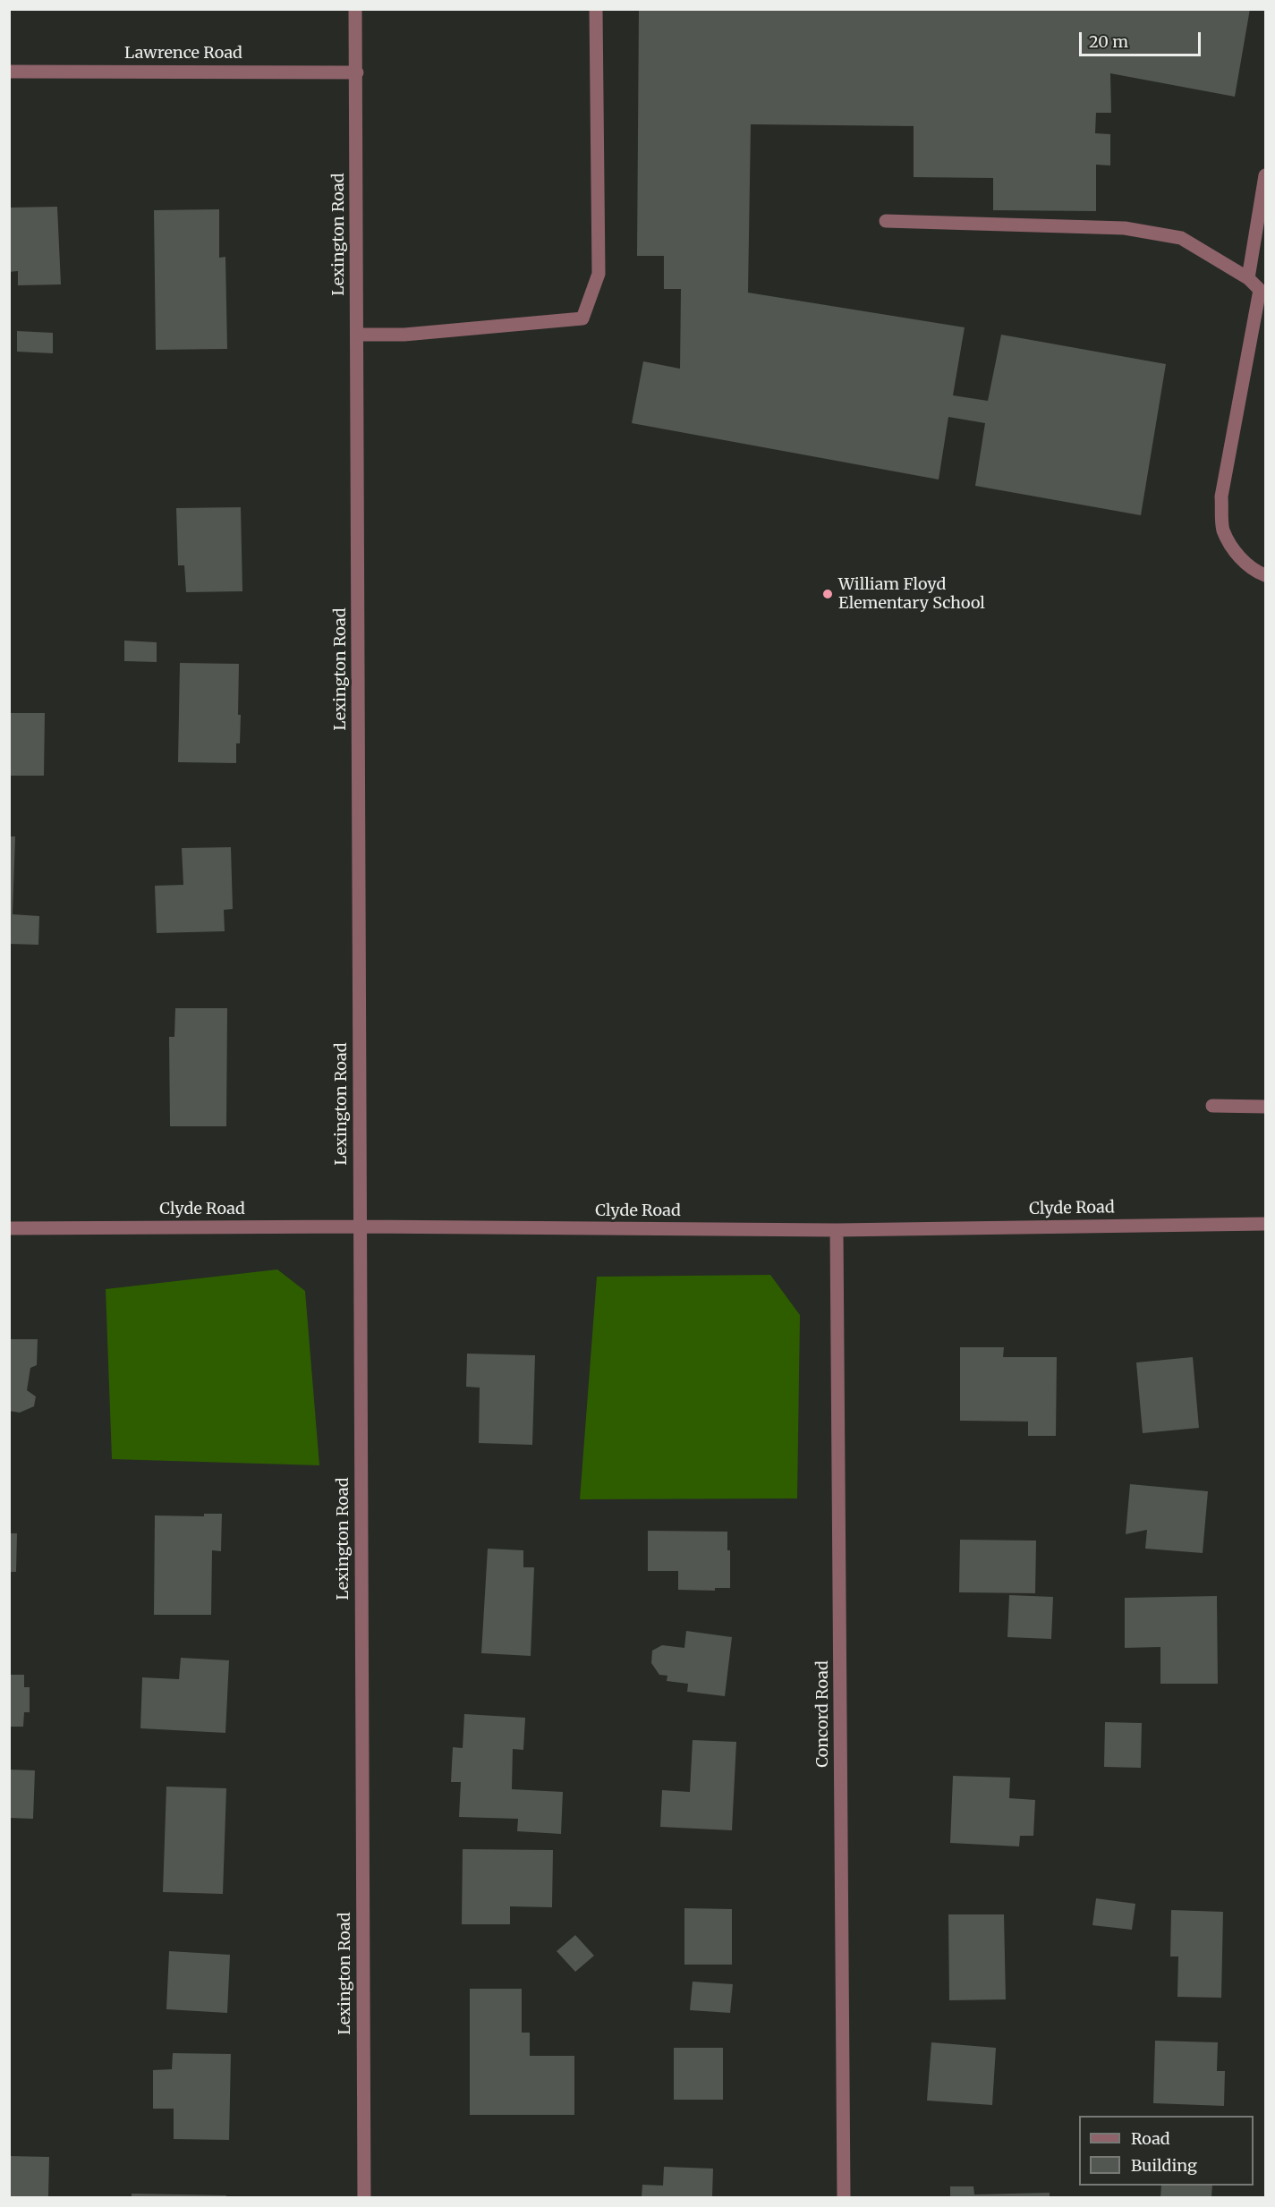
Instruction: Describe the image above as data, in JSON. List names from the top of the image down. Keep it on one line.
{"streets":{"street":["Lawrence Road","Lexington Road","Clyde Road","Concord Road"]},"crossings":[["Lawrence Road","Lexington Road"],["Lexington Road","Clyde Road"],["Clyde Road","Concord Road"]],"places":["William Floyd Elementary School"],"legend":["Road","Building"],"scale_bar":"20 m"}
